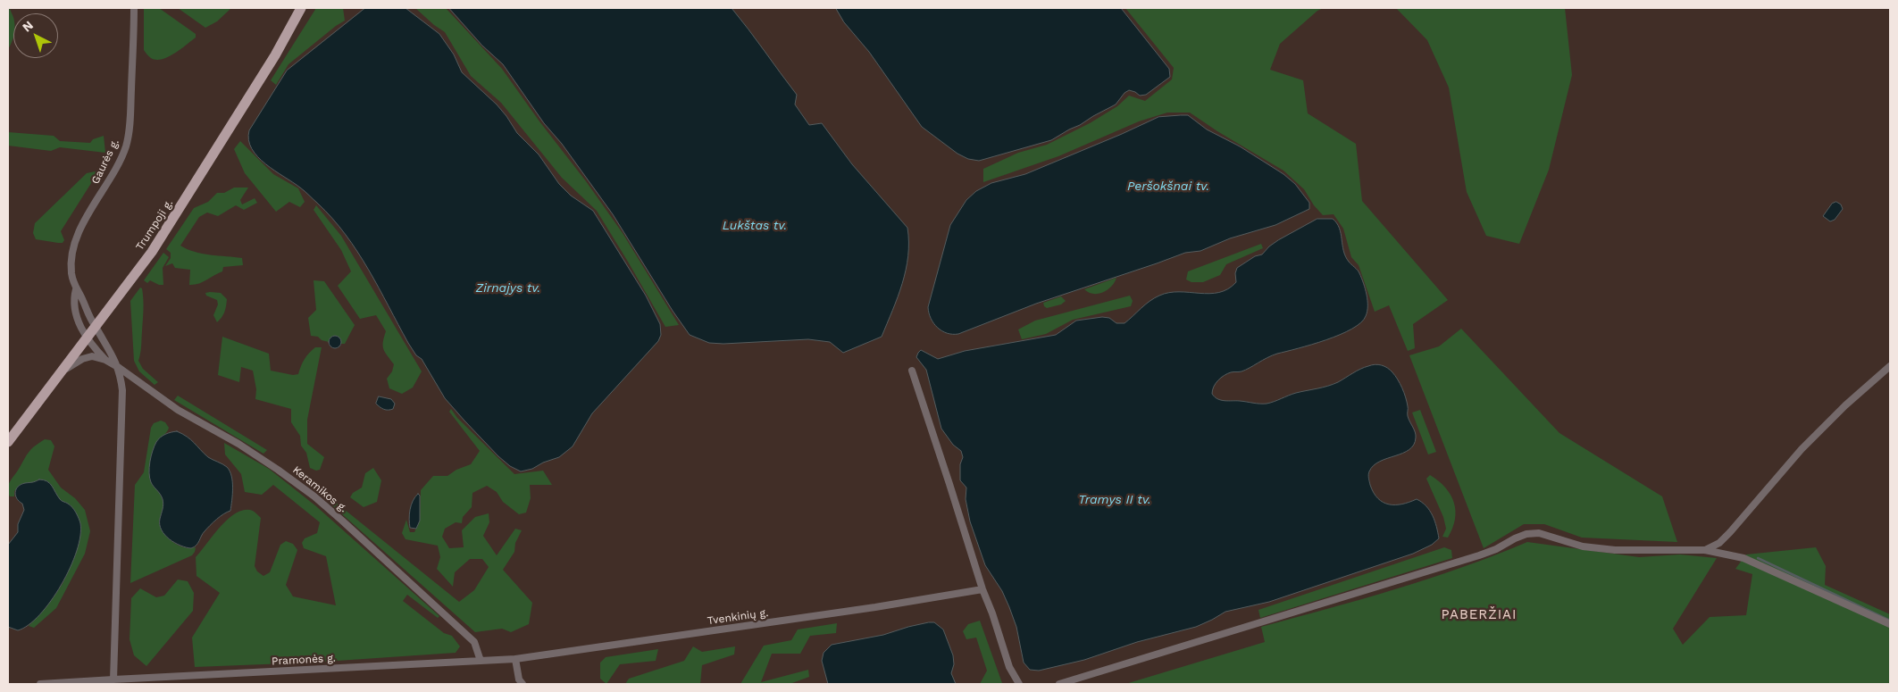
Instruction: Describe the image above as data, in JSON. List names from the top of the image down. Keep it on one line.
{"streets":{"main road":["Trumpoji g."],"street":["Gaurės g.","Keramikos g.","Tvenkinių g.","Pramonės g."]},"crossings":[["Gaurės g.","Trumpoji g."],["Keramikos g.","Pramonės g."],["Tvenkinių g.","Pramonės g."]],"districts":["PABERŽIAI"],"water":["Peršokšnai tv.","Lukštas tv.","Zirnajys tv.","Tramys II tv."],"north":"top left"}
